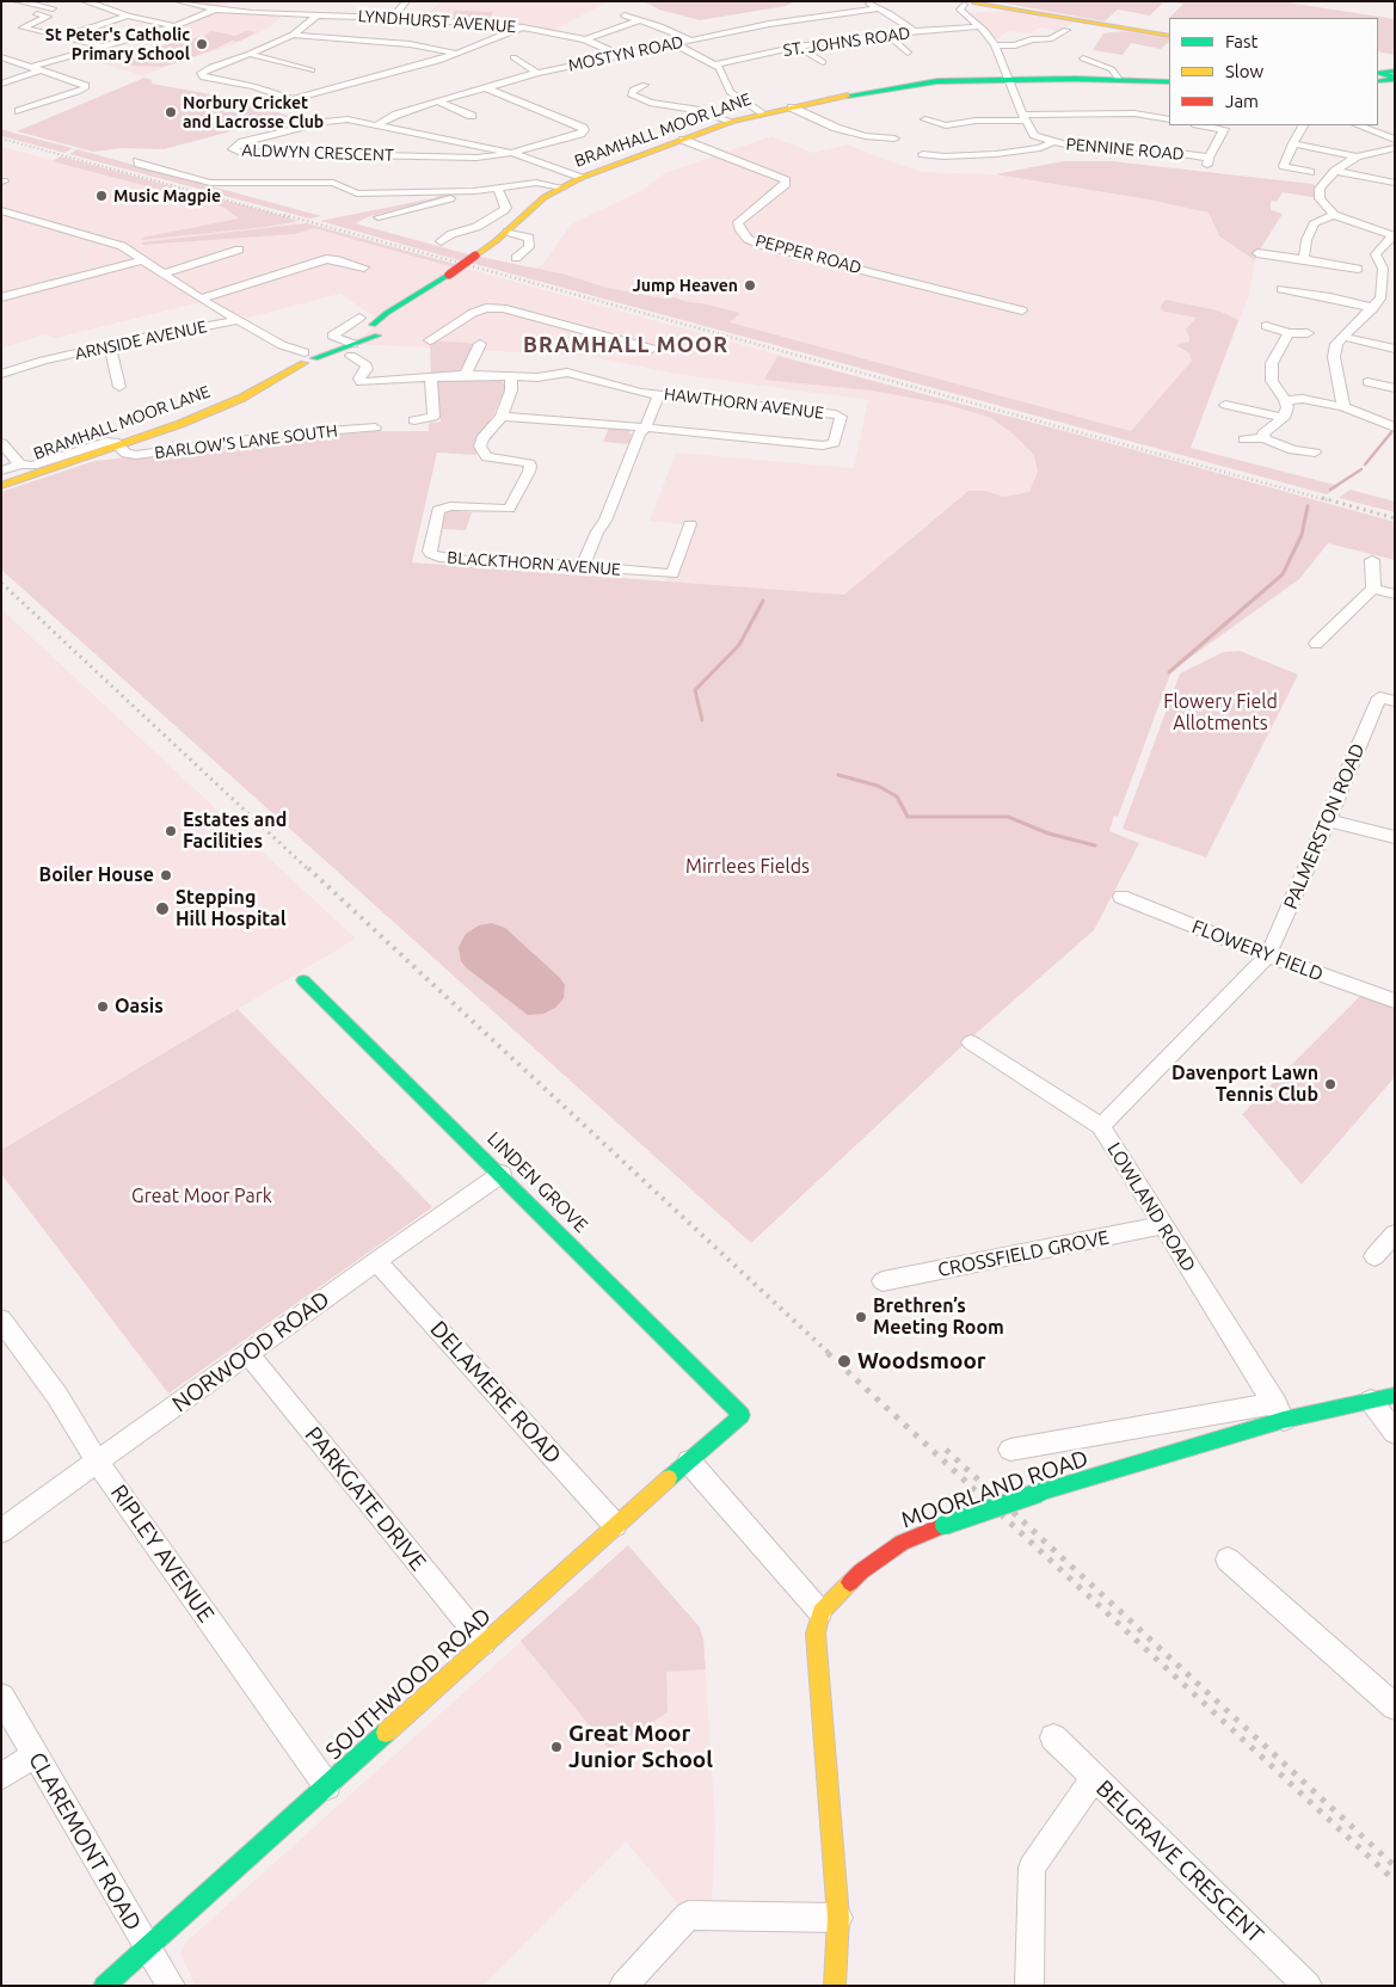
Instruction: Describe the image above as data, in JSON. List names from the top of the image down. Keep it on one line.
{"streets":{"street":["LYNDHURST AVENUE","ST. JOHNS ROAD","MOSTYN ROAD","BRAMHALL MOOR LANE","PENNINE ROAD","ALDWYN CRESCENT","PEPPER ROAD","ARNSIDE AVENUE","HAWTHORN AVENUE","BARLOW'S LANE SOUTH","BLACKTHORN AVENUE","PALMERSTON ROAD","FLOWERY FIELD","LINDEN GROVE","LOWLAND ROAD","CROSSFIELD GROVE","NORWOOD ROAD","DELAMERE ROAD","MOORLAND ROAD","PARKGATE DRIVE","RIPLEY AVENUE","SOUTHWOOD ROAD","CLAREMONT ROAD","BELGRAVE CRESCENT"]},"crossings":[["LYNDHURST AVENUE","MOSTYN ROAD"],["ST. JOHNS ROAD","PENNINE ROAD"],["MOSTYN ROAD","ALDWYN CRESCENT"],["BRAMHALL MOOR LANE","PENNINE ROAD"],["BRAMHALL MOOR LANE","ALDWYN CRESCENT"],["BRAMHALL MOOR LANE","PEPPER ROAD"],["BRAMHALL MOOR LANE","HAWTHORN AVENUE"],["BRAMHALL MOOR LANE","BARLOW'S LANE SOUTH"],["HAWTHORN AVENUE","BLACKTHORN AVENUE"],["PALMERSTON ROAD","FLOWERY FIELD"],["LINDEN GROVE","NORWOOD ROAD"],["LINDEN GROVE","SOUTHWOOD ROAD"],["LOWLAND ROAD","CROSSFIELD GROVE"],["LOWLAND ROAD","MOORLAND ROAD"],["NORWOOD ROAD","DELAMERE ROAD"],["NORWOOD ROAD","PARKGATE DRIVE"],["NORWOOD ROAD","RIPLEY AVENUE"],["DELAMERE ROAD","SOUTHWOOD ROAD"],["PARKGATE DRIVE","SOUTHWOOD ROAD"],["RIPLEY AVENUE","SOUTHWOOD ROAD"],["SOUTHWOOD ROAD","CLAREMONT ROAD"]],"districts":["BRAMHALL MOOR"],"parks":["Flowery Field Allotments","Mirrlees Fields","Great Moor Park"],"places":["St Peter's Catholic Primary School","Norbury Cricket and Lacrosse Club","Music Magpie","Jump Heaven","Estates and Facilities","Boiler House","Stepping Hill Hospital","Oasis","Davenport Lawn Tennis Club","Brethren’s Meeting Room","Woodsmoor","Great Moor Junior School"],"legend":["Fast","Slow","Jam"]}
